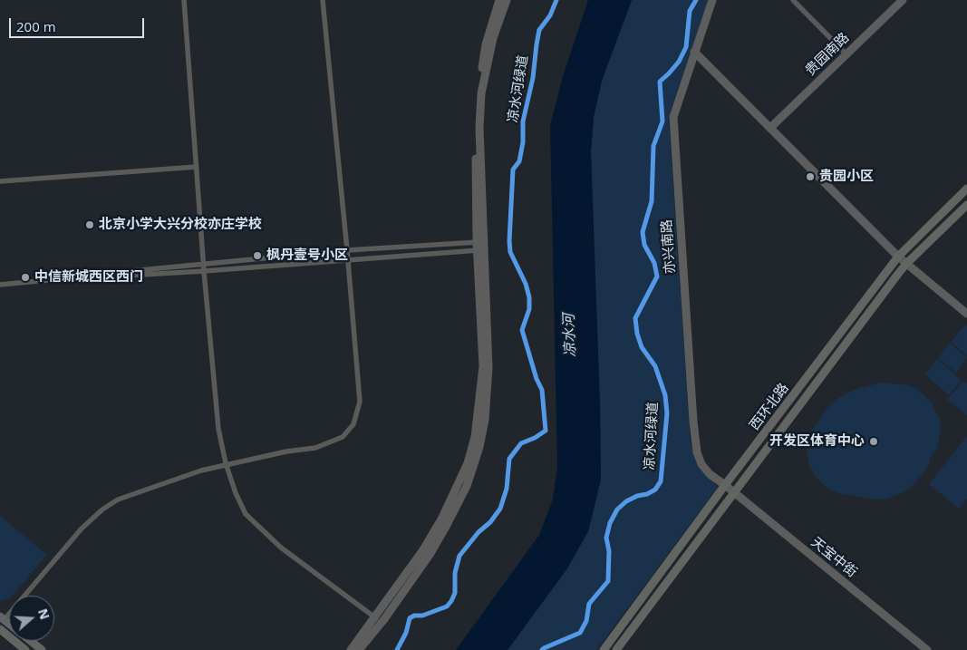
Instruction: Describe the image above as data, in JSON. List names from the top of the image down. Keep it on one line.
{"streets":{"main road":["西环北路"],"street":["贵园南路","亦兴南路","天宝中街"],"cycle path":["凉水河绿道"]},"crossings":[["亦兴南路","西环北路"],["亦兴南路","天宝中街"],["西环北路","天宝中街"]],"water":["凉水河"],"places":["贵园小区","北京小学大兴分校亦庄学校","枫丹壹号小区","中信新城西区西门","开发区体育中心"],"scale_bar":"200 m","north":"right"}
